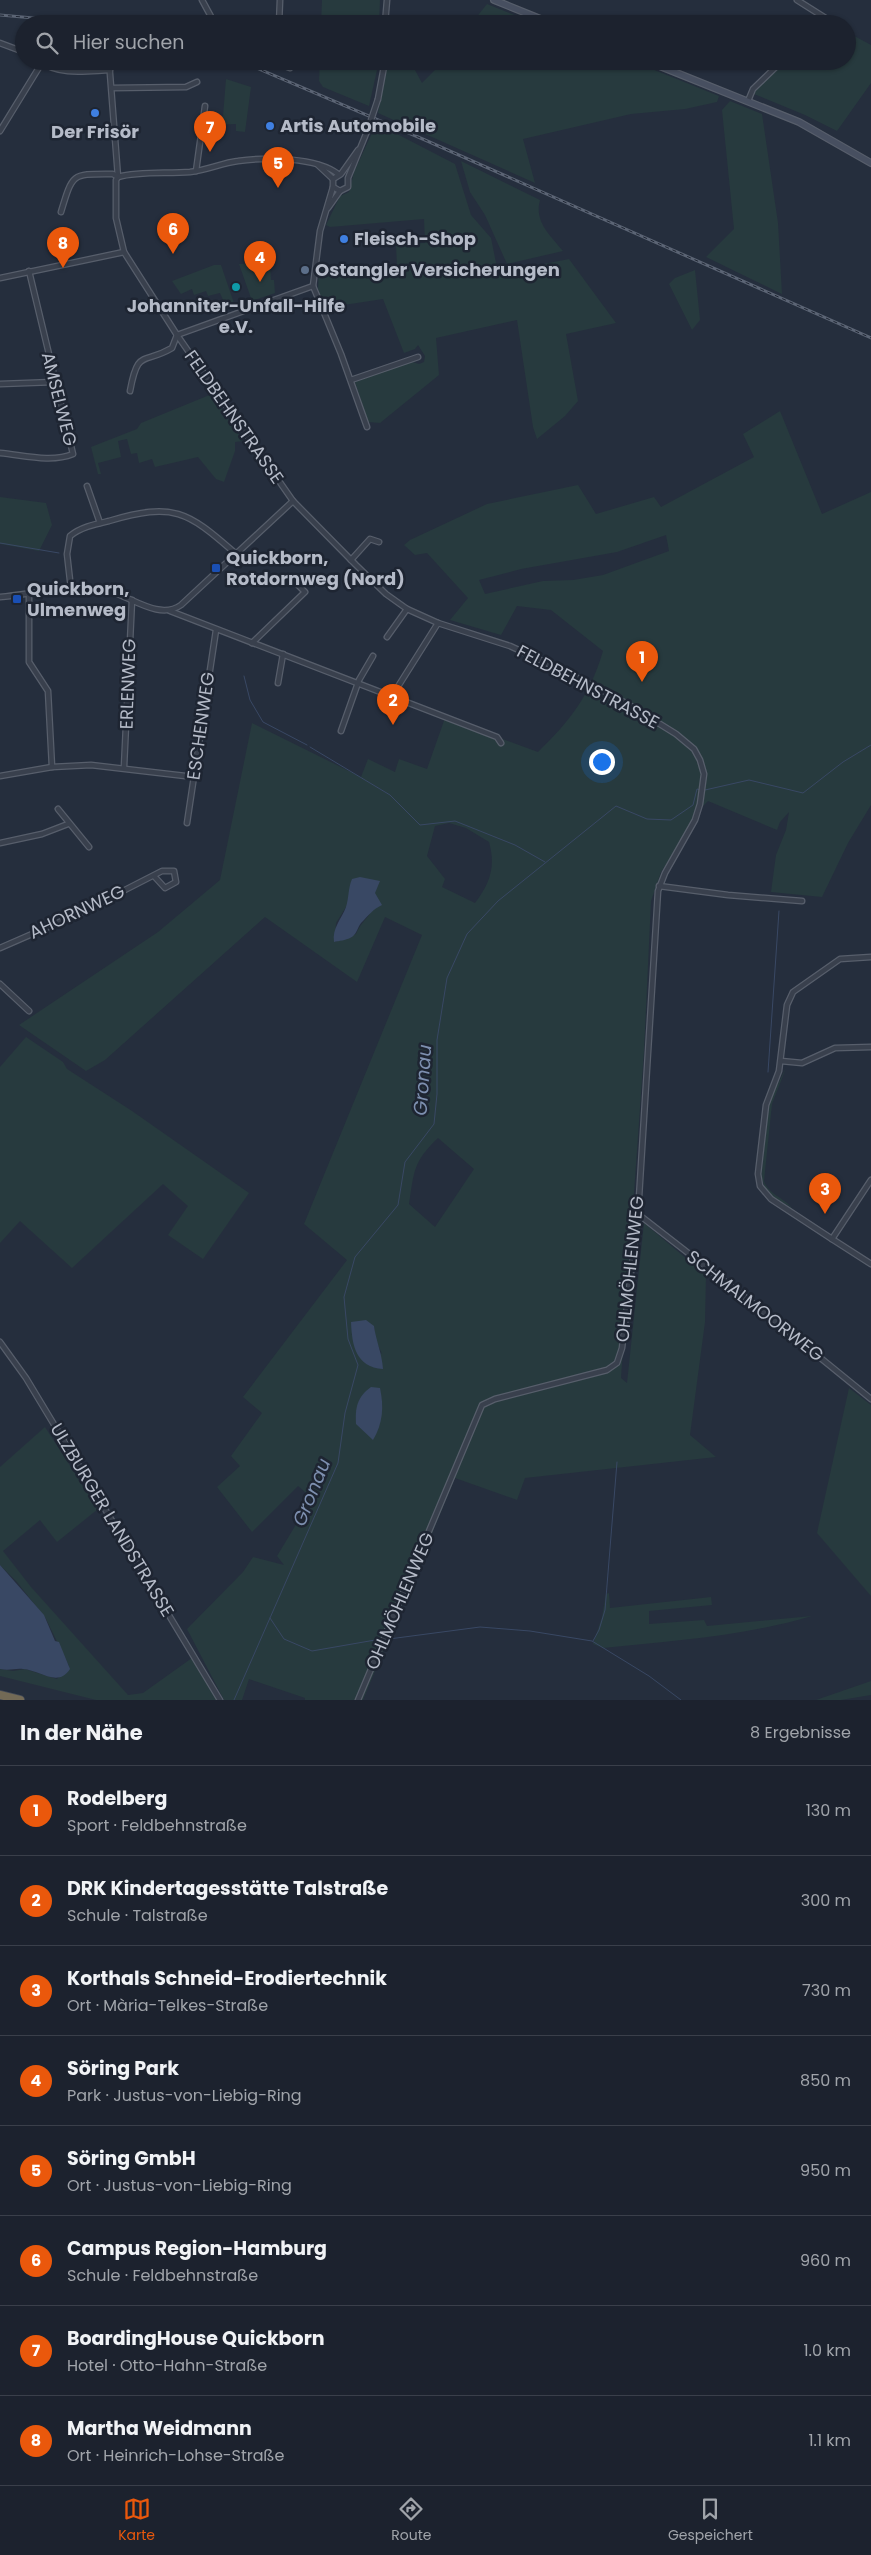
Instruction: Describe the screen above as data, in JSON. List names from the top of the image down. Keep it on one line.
{"streets":{"street":["AMSELWEG","FELDBEHNSTRASSE","ERLENWEG","ESCHENWEG","AHORNWEG","OHLMÖHLENWEG","SCHMALMOORWEG","ULZBURGER LANDSTRASSE"]},"crossings":[["FELDBEHNSTRASSE","OHLMÖHLENWEG"],["OHLMÖHLENWEG","SCHMALMOORWEG"]],"water":["Gronau"],"places":{"other":["Der Frisör","Artis Automobile","Fleisch-Shop","Ostangler Versicherungen","Johanniter-Unfall-Hilfe e.V."],"transit":["Quickborn, Rotdornweg (Nord)","Quickborn, Ulmenweg"]},"page":{"search":"Hier suchen","pins":["7","5","6","8","4","1","2","3"],"heading":["In der Nähe","8 Ergebnisse"],"list":[{"mark":"1","name":"Rodelberg","note":"Sport · Feldbehnstraße","value":"130 m"},{"mark":"2","name":"DRK Kindertagesstätte Talstraße","note":"Schule · Talstraße","value":"300 m"},{"mark":"3","name":"Korthals Schneid-Erodiertechnik","note":"Ort · Mària-Telkes-Straße","value":"730 m"},{"mark":"4","name":"Söring Park","note":"Park · Justus-von-Liebig-Ring","value":"850 m"},{"mark":"5","name":"Söring GmbH","note":"Ort · Justus-von-Liebig-Ring","value":"950 m"},{"mark":"6","name":"Campus Region-Hamburg","note":"Schule · Feldbehnstraße","value":"960 m"},{"mark":"7","name":"BoardingHouse Quickborn","note":"Hotel · Otto-Hahn-Straße","value":"1.0 km"},{"mark":"8","name":"Martha Weidmann","note":"Ort · Heinrich-Lohse-Straße","value":"1.1 km"}],"nav":["Karte","Route","Gespeichert"]}}
